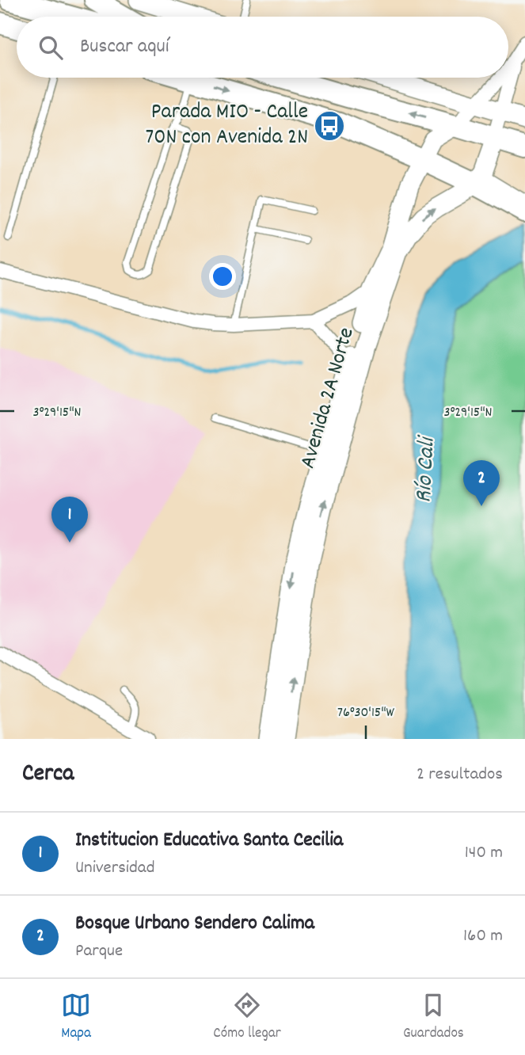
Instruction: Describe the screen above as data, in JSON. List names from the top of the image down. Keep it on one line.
{"streets":{"main road":["Avenida 2A Norte"]},"water":["Río Cali"],"places":{"bus stop":["Parada MIO - Calle 70N con Avenida 2N"]},"page":{"search":"Buscar aquí","pins":["2","1"],"heading":["Cerca","2 resultados"],"list":[{"mark":"1","name":"Institucion Educativa Santa Cecilia","note":"Universidad","value":"140 m"},{"mark":"2","name":"Bosque Urbano Sendero Calima","note":"Parque","value":"160 m"}],"nav":["Mapa","Cómo llegar","Guardados"]},"coordinates":["3°29'15\"N","76°30'15\"W"]}
